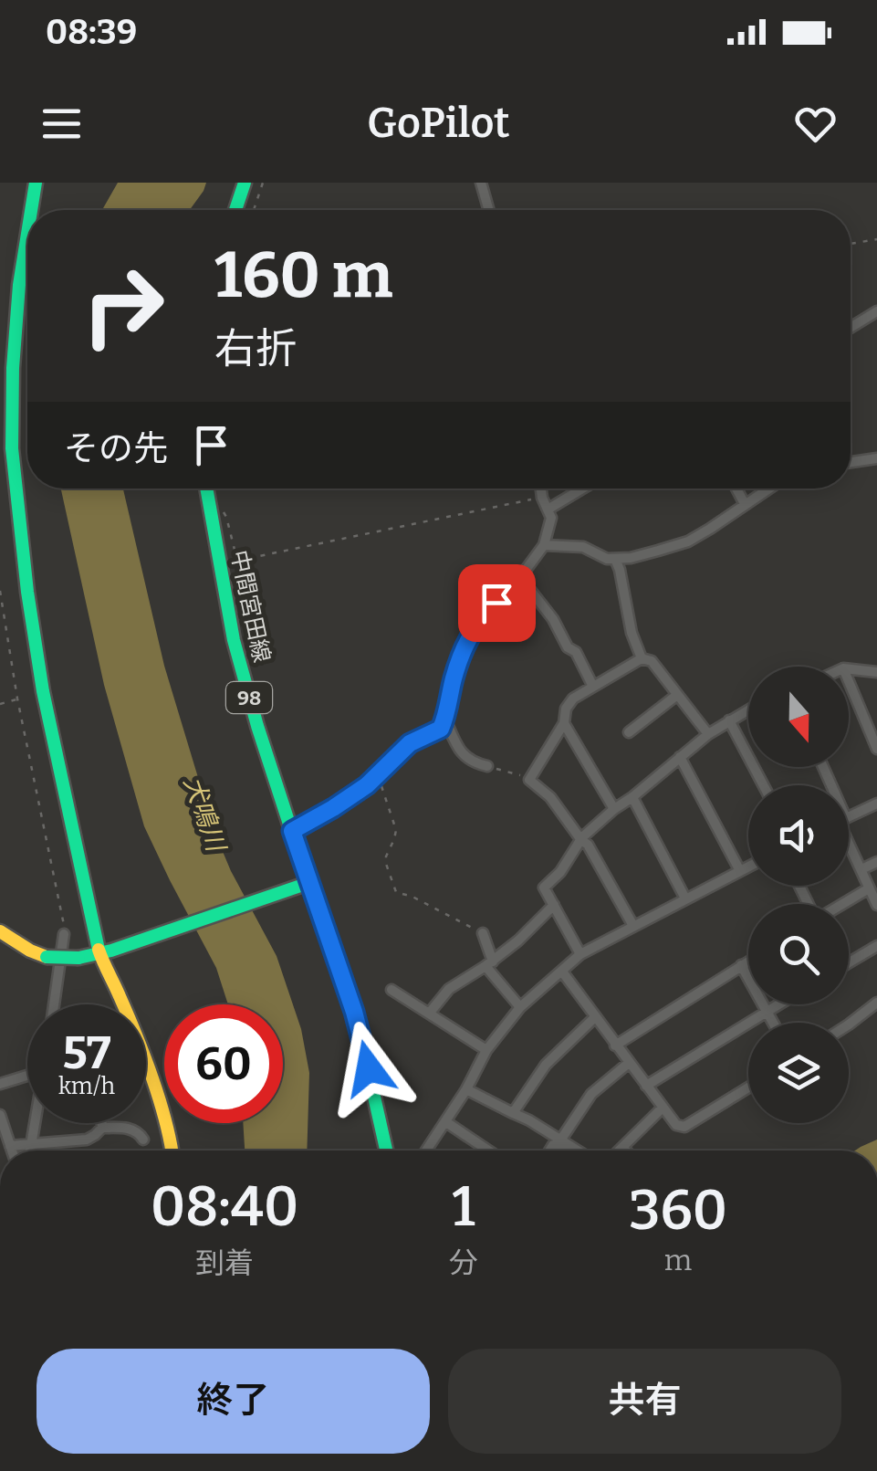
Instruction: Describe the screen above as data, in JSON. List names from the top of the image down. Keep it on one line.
{"streets":{"street":["中間宮田線","98"]},"water":["犬鳴川"],"north":"bottom","page":{"status":"08:39","header":"GoPilot","turn":["160 m","右折"],"then":"その先","speed":"57 km/h","limit":"60","eta":["08:40","到着","1","分","360","m"],"buttons":["終了","共有"]}}
